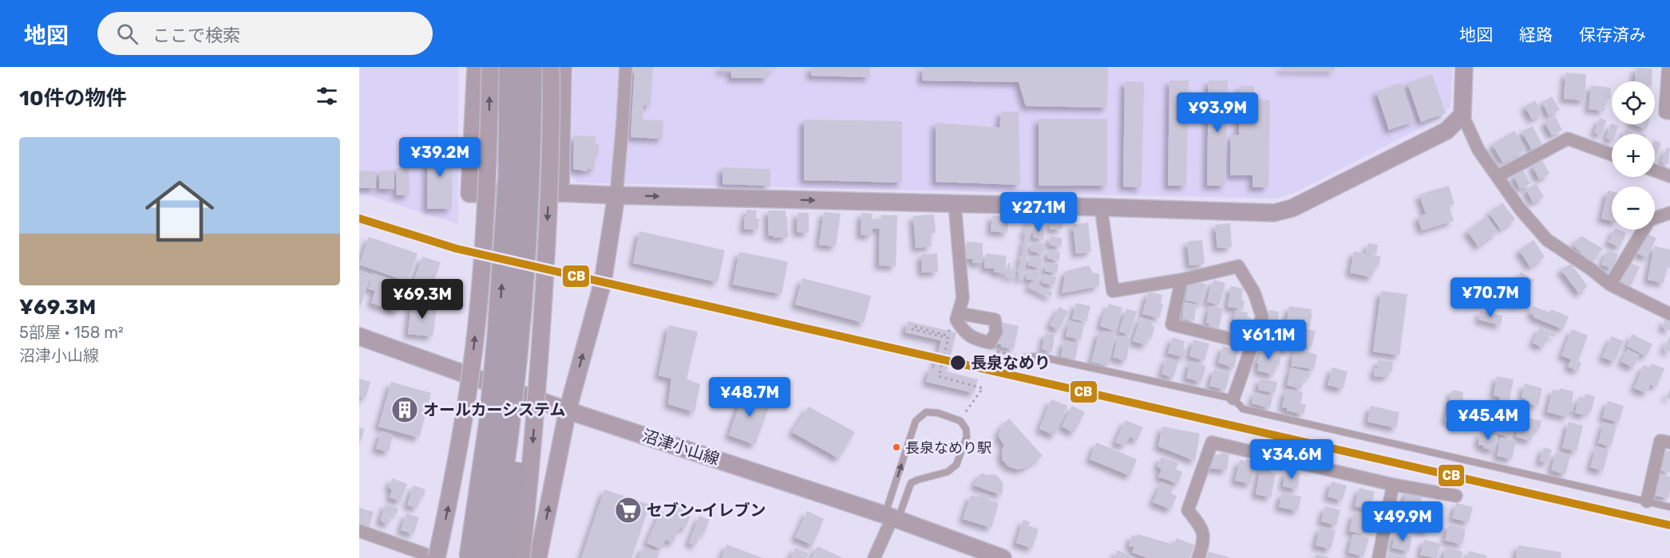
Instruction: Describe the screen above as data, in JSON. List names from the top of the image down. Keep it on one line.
{"streets":{"street":["沼津小山線"]},"places":{"other":["長泉なめり","長泉なめり駅"],"building":["オールカーシステム"],"supermarket":["セブン-イレブン"]},"lines":["transit line CB"],"page":{"header":"地図","search":"ここで検索","nav":["地図","経路","保存済み"],"heading":"10件の物件","map_buttons":["+","−"],"price":["¥93.9M","¥39.2M","¥27.1M","¥70.7M","¥69.3M","¥61.1M","¥48.7M","¥45.4M","¥34.6M","¥49.9M"],"list":[{"name":"¥69.3M","note":"5部屋 · 158 m² · 沼津小山線"}]}}
